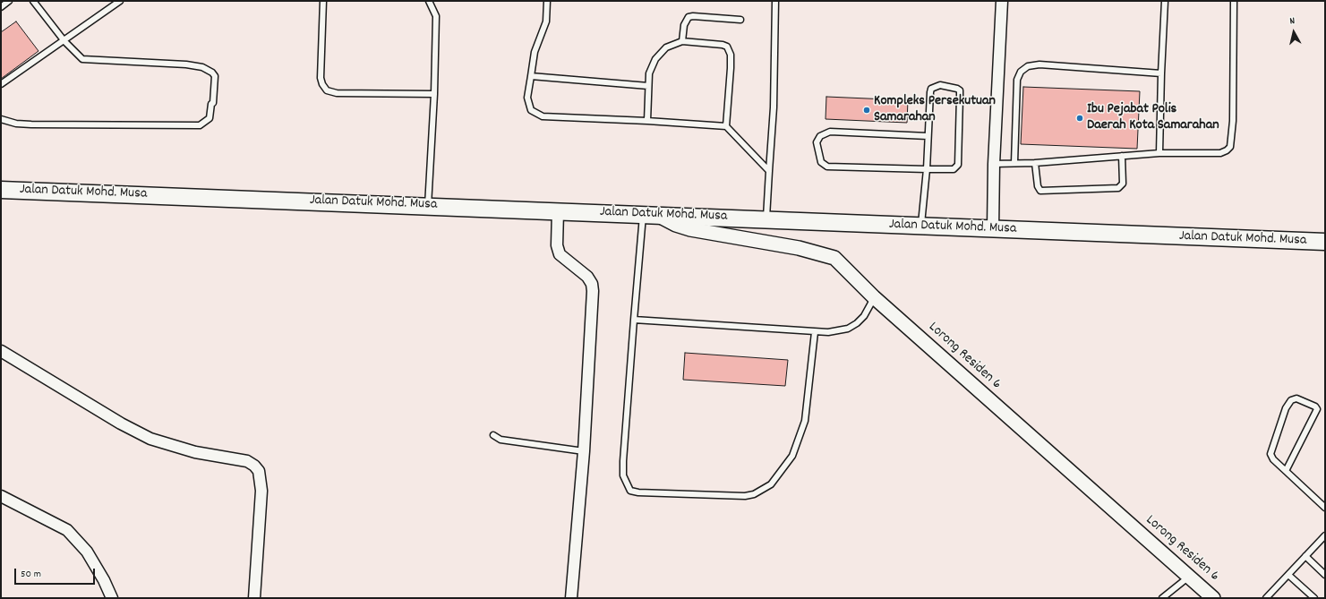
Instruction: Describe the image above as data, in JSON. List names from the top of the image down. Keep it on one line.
{"streets":{"main road":["Jalan Datuk Mohd. Musa"],"street":["Lorong Residen 6"]},"crossings":[["Jalan Datuk Mohd. Musa","Lorong Residen 6"]],"places":["Kompleks Persekutuan Samarahan","Ibu Pejabat Polis Daerah Kota Samarahan"],"scale_bar":"50 m","north":"top"}
